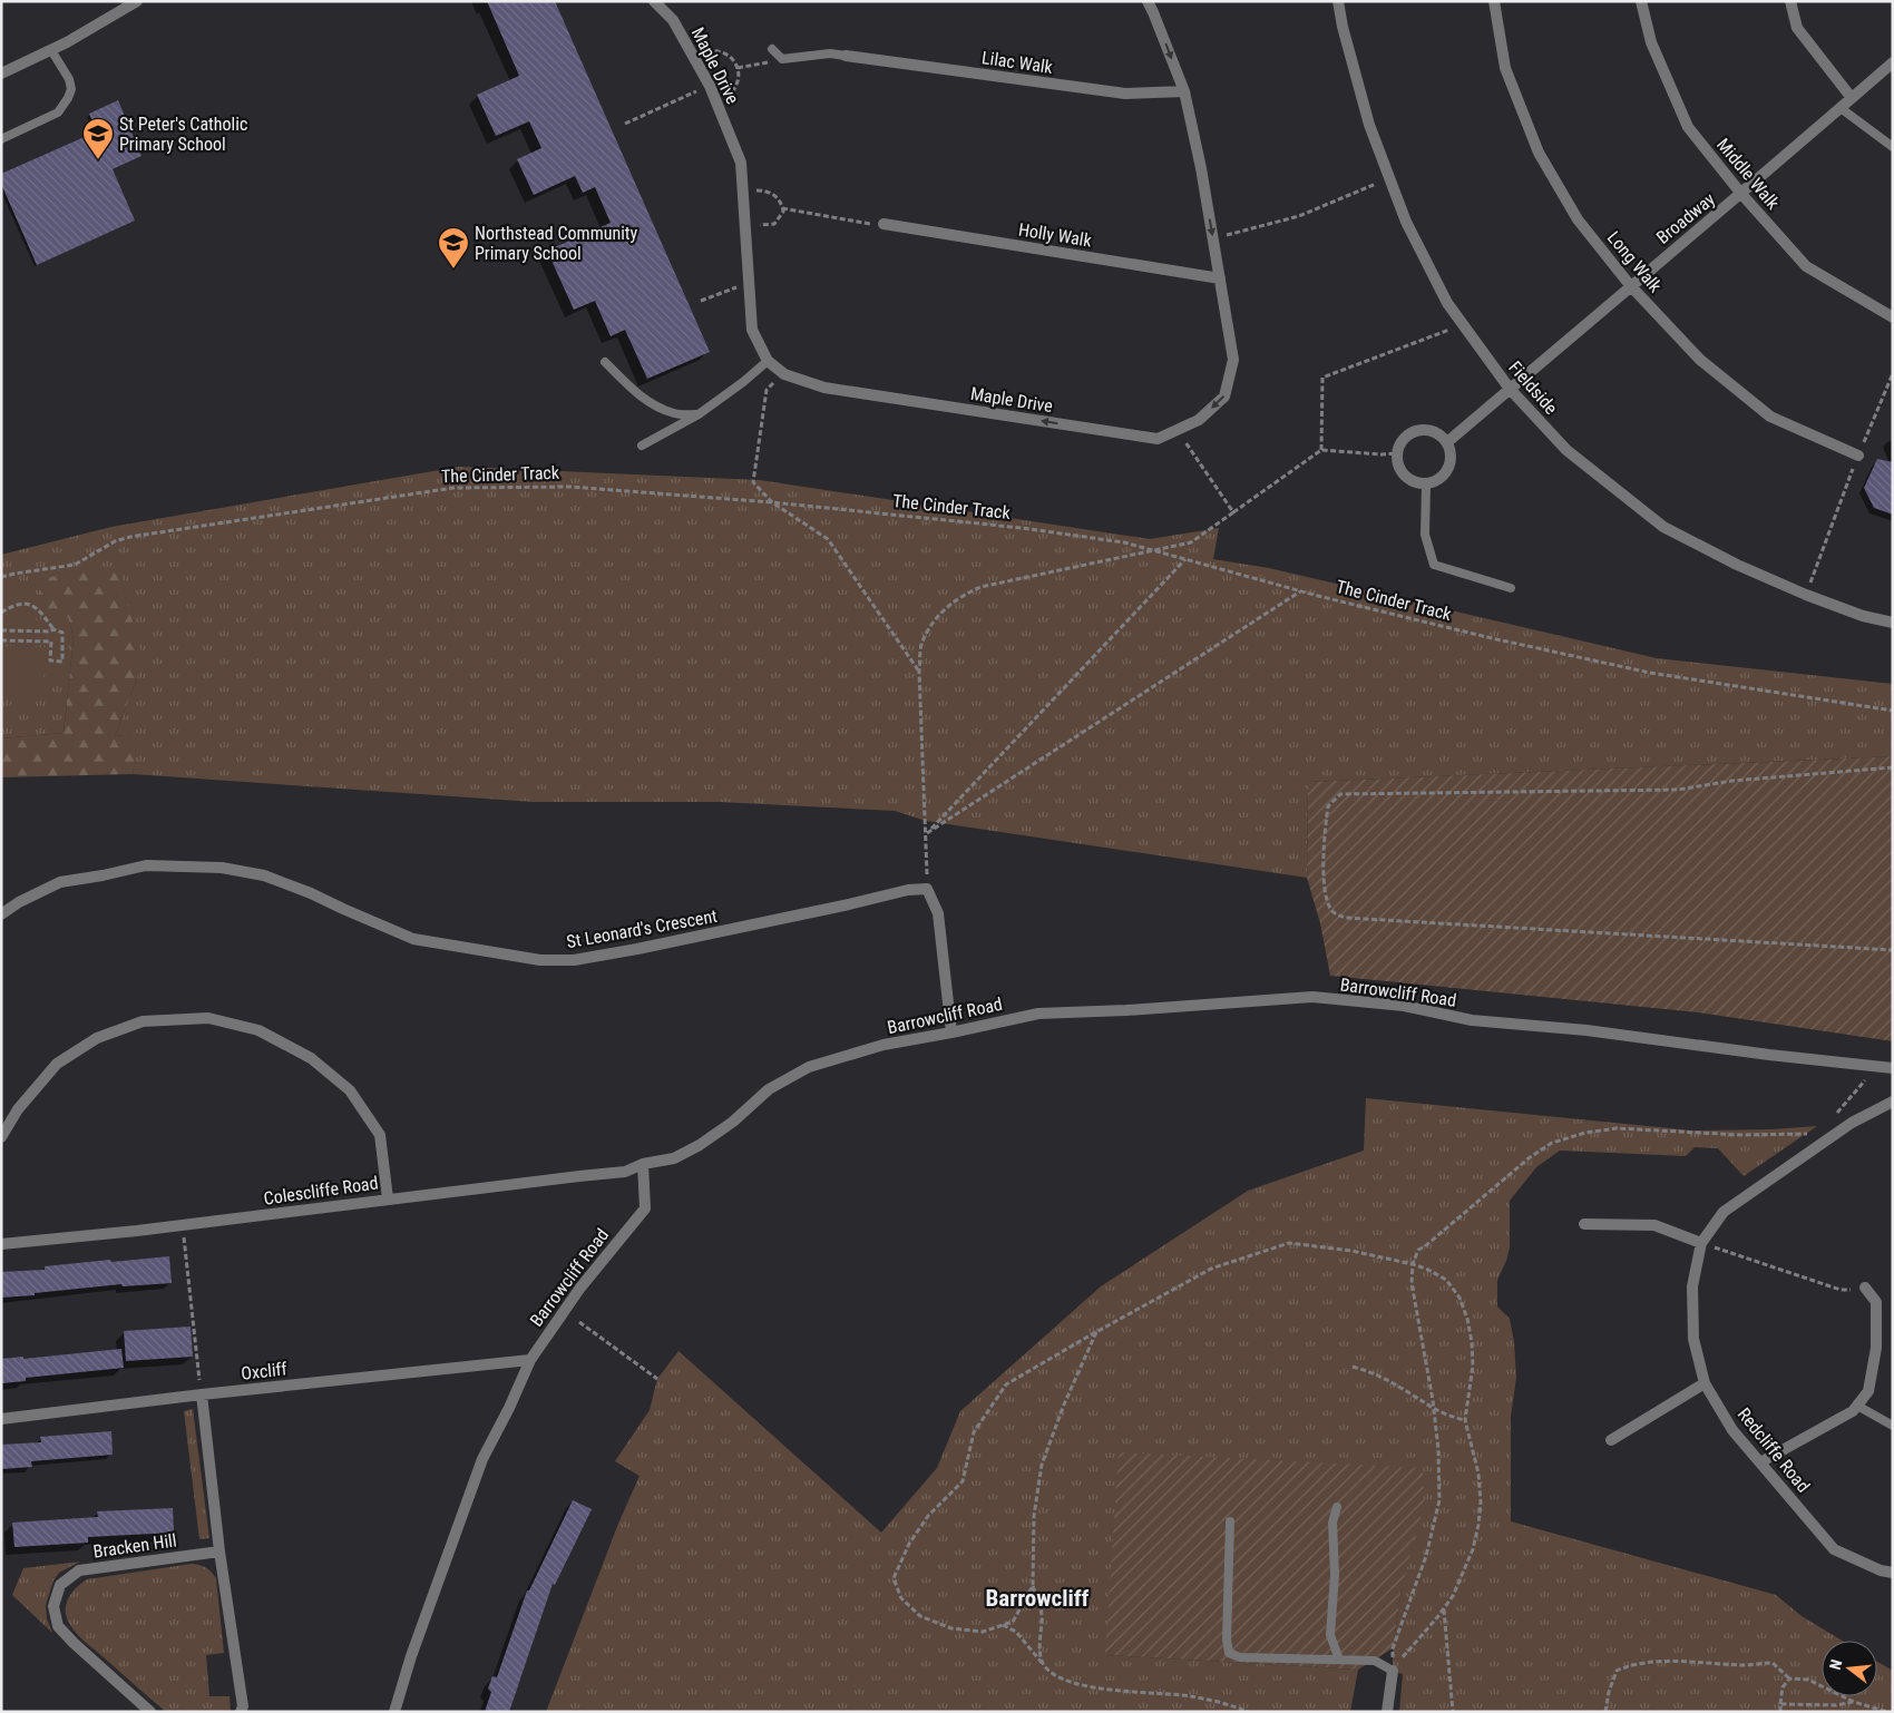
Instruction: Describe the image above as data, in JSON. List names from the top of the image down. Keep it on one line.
{"streets":{"street":["Lilac Walk","Maple Drive","Middle Walk","Broadway","Holly Walk","Long Walk","Fieldside","St Leonard's Crescent","Barrowcliff Road","Colescliffe Road","Oxcliff","Redcliffe Road","Bracken Hill"],"path":["The Cinder Track"]},"crossings":[["Lilac Walk","Maple Drive"],["Maple Drive","Holly Walk"],["Middle Walk","Broadway"],["Broadway","Long Walk"],["Broadway","Fieldside"],["Barrowcliff Road","Colescliffe Road"],["Barrowcliff Road","Oxcliff"]],"districts":["Barrowcliff"],"places":{"school or university":["St Peter's Catholic Primary School","Northstead Community Primary School"]},"north":"left"}
